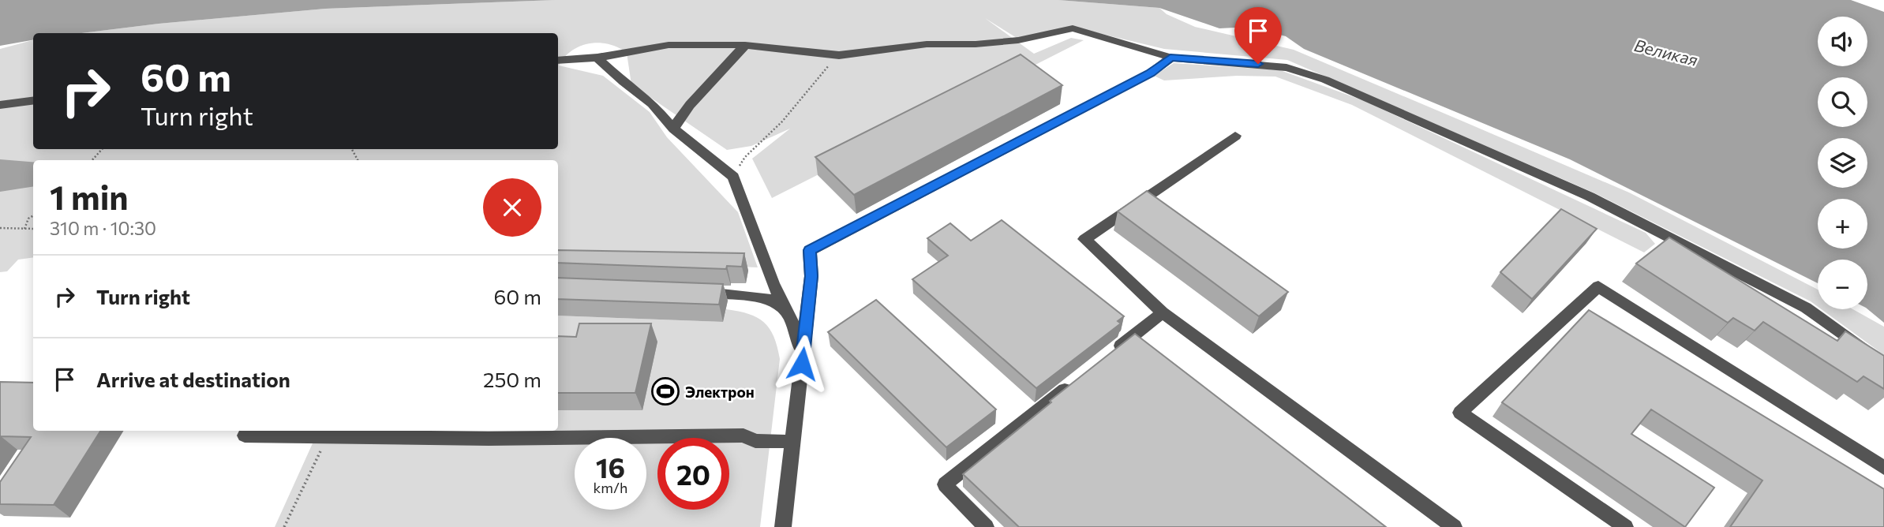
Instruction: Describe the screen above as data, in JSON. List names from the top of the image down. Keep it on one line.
{"water":["Великая"],"places":{"sports":["Электрон"]},"page":{"map_buttons":["+","−"],"turn":["60 m","Turn right"],"heading":["1 min","310 m · 10:30"],"list":[{"name":"Turn right","value":"60 m"},{"name":"Arrive at destination","value":"250 m"}],"speed":"16 km/h","limit":"20"}}
